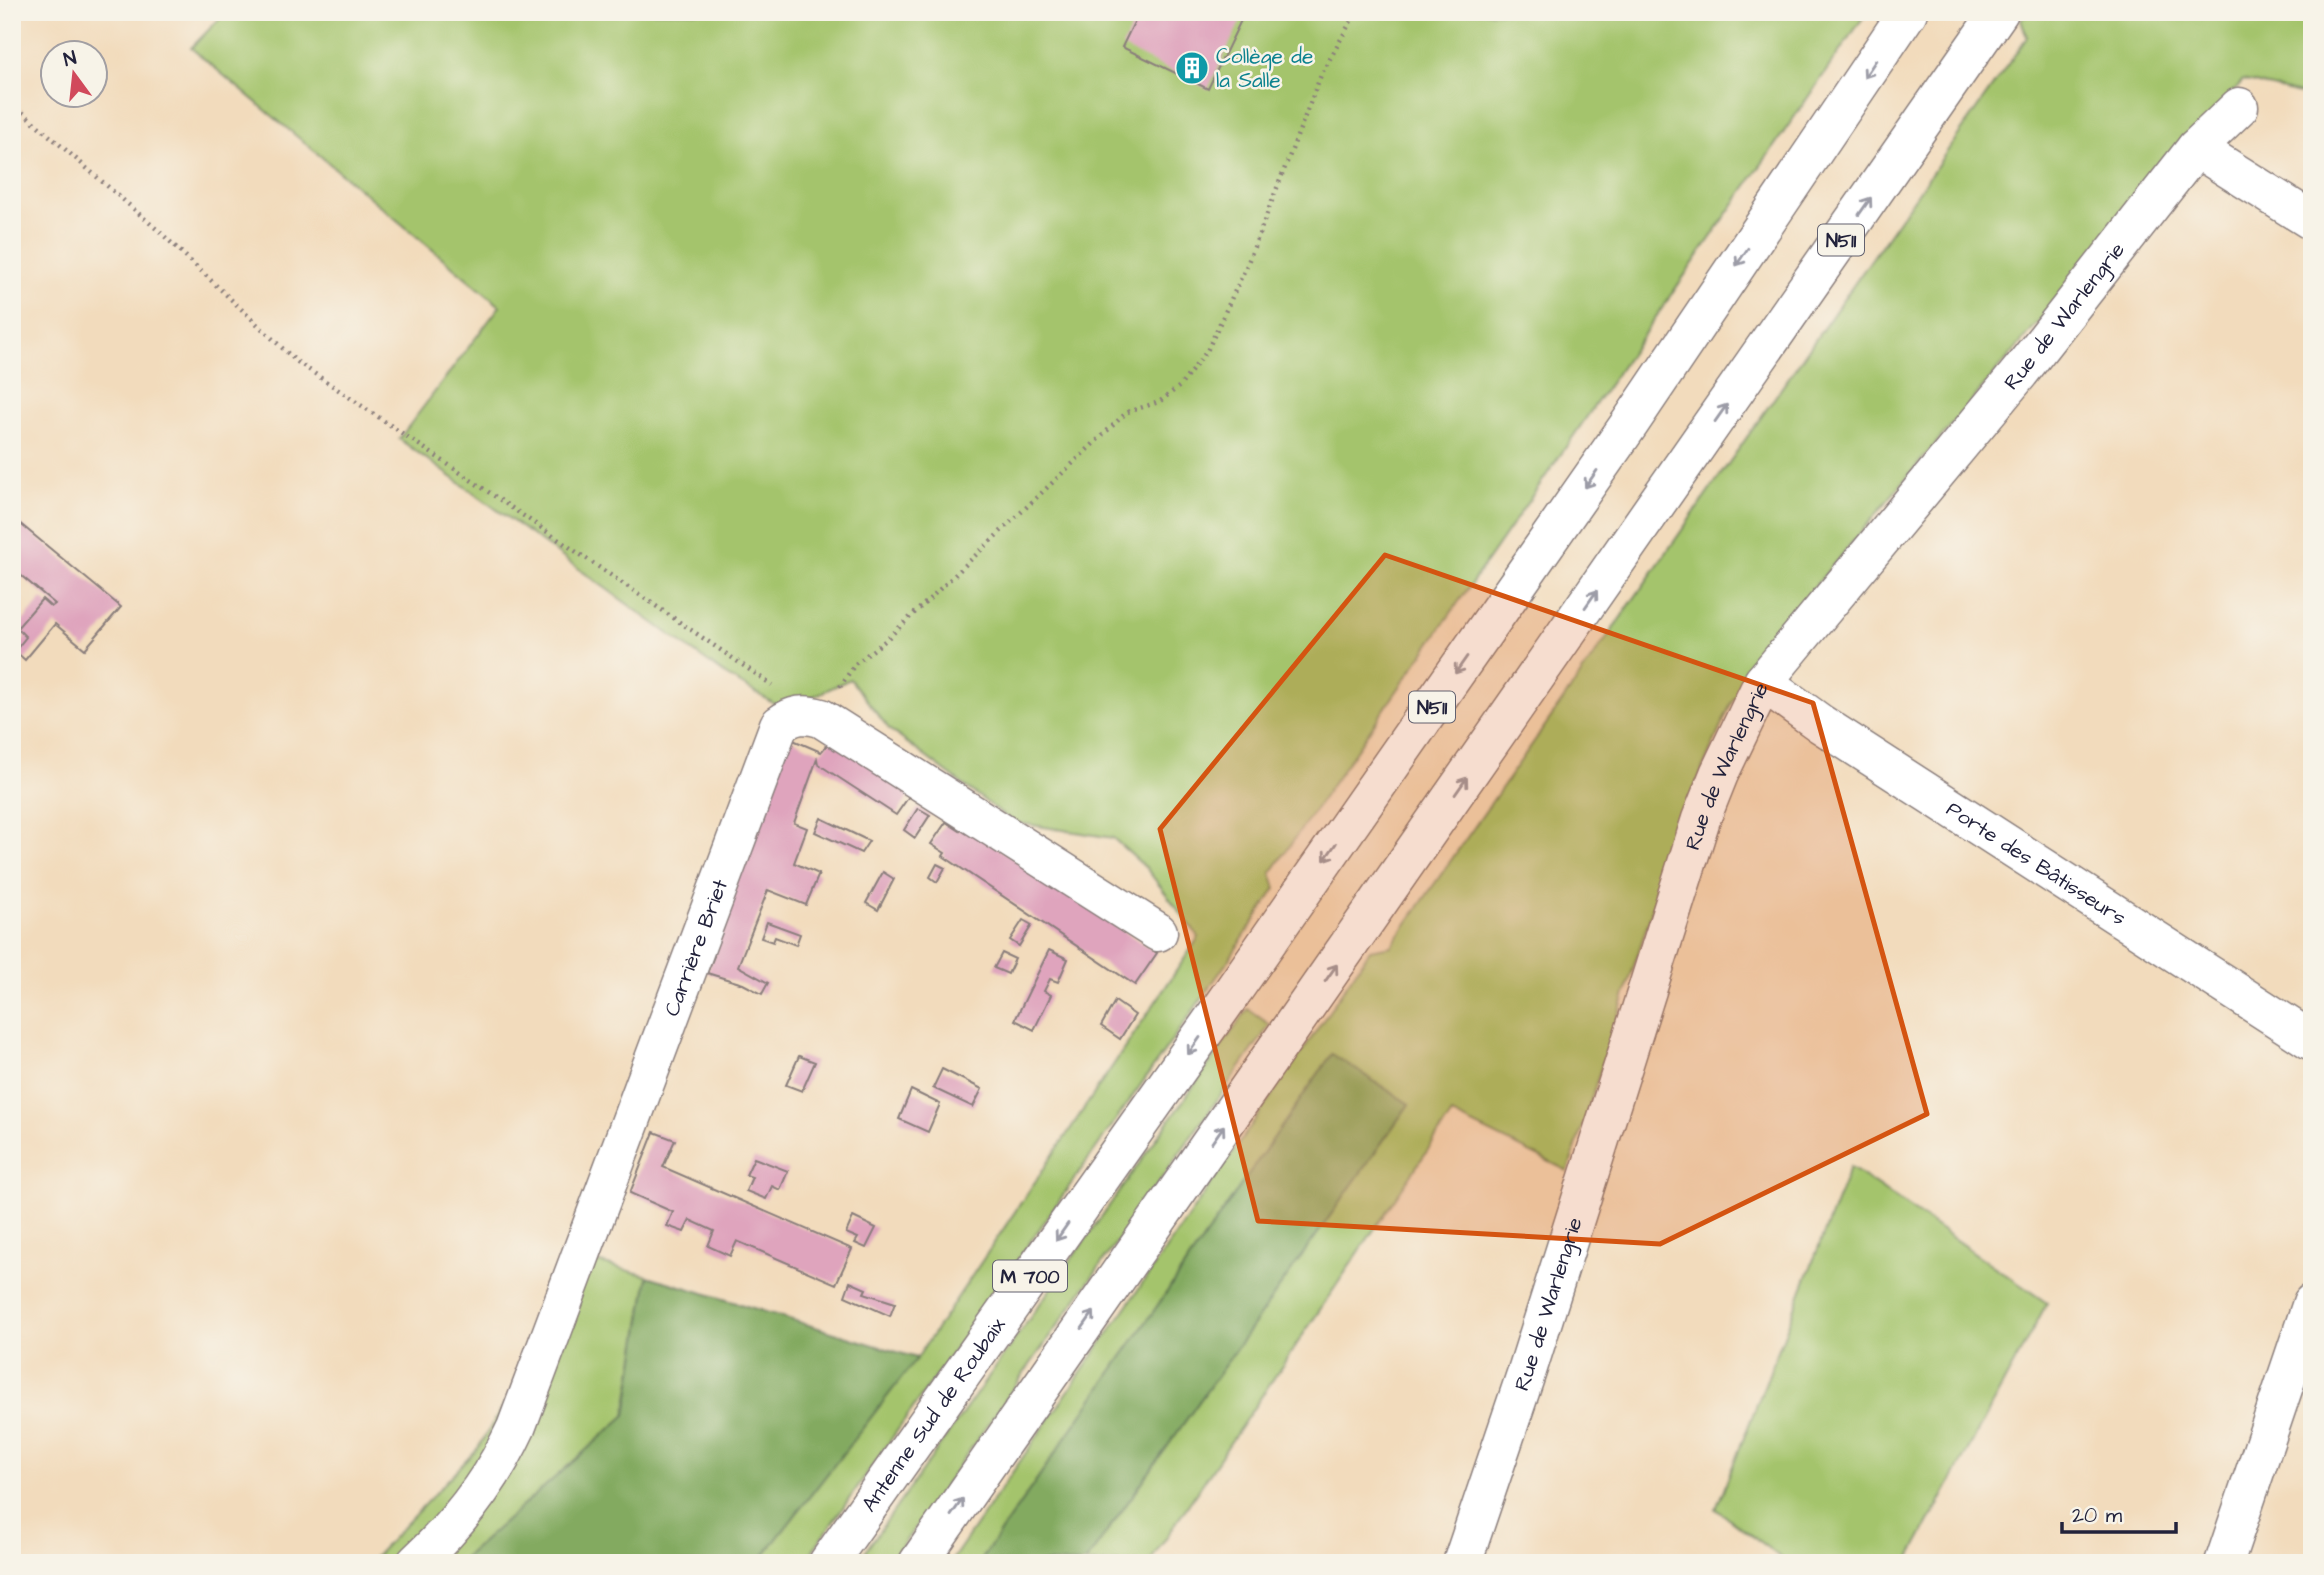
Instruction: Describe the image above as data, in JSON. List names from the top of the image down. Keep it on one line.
{"streets":{"main road":["N511","Rue de Warlengrie","Porte des Bâtisseurs","Carrière Briet","M 700","Antenne Sud de Roubaix"]},"crossings":[["N511","Antenne Sud de Roubaix"],["Rue de Warlengrie","Porte des Bâtisseurs"]],"places":{"building":["Collège de la Salle"]},"scale_bar":"20 m","north":"top"}
